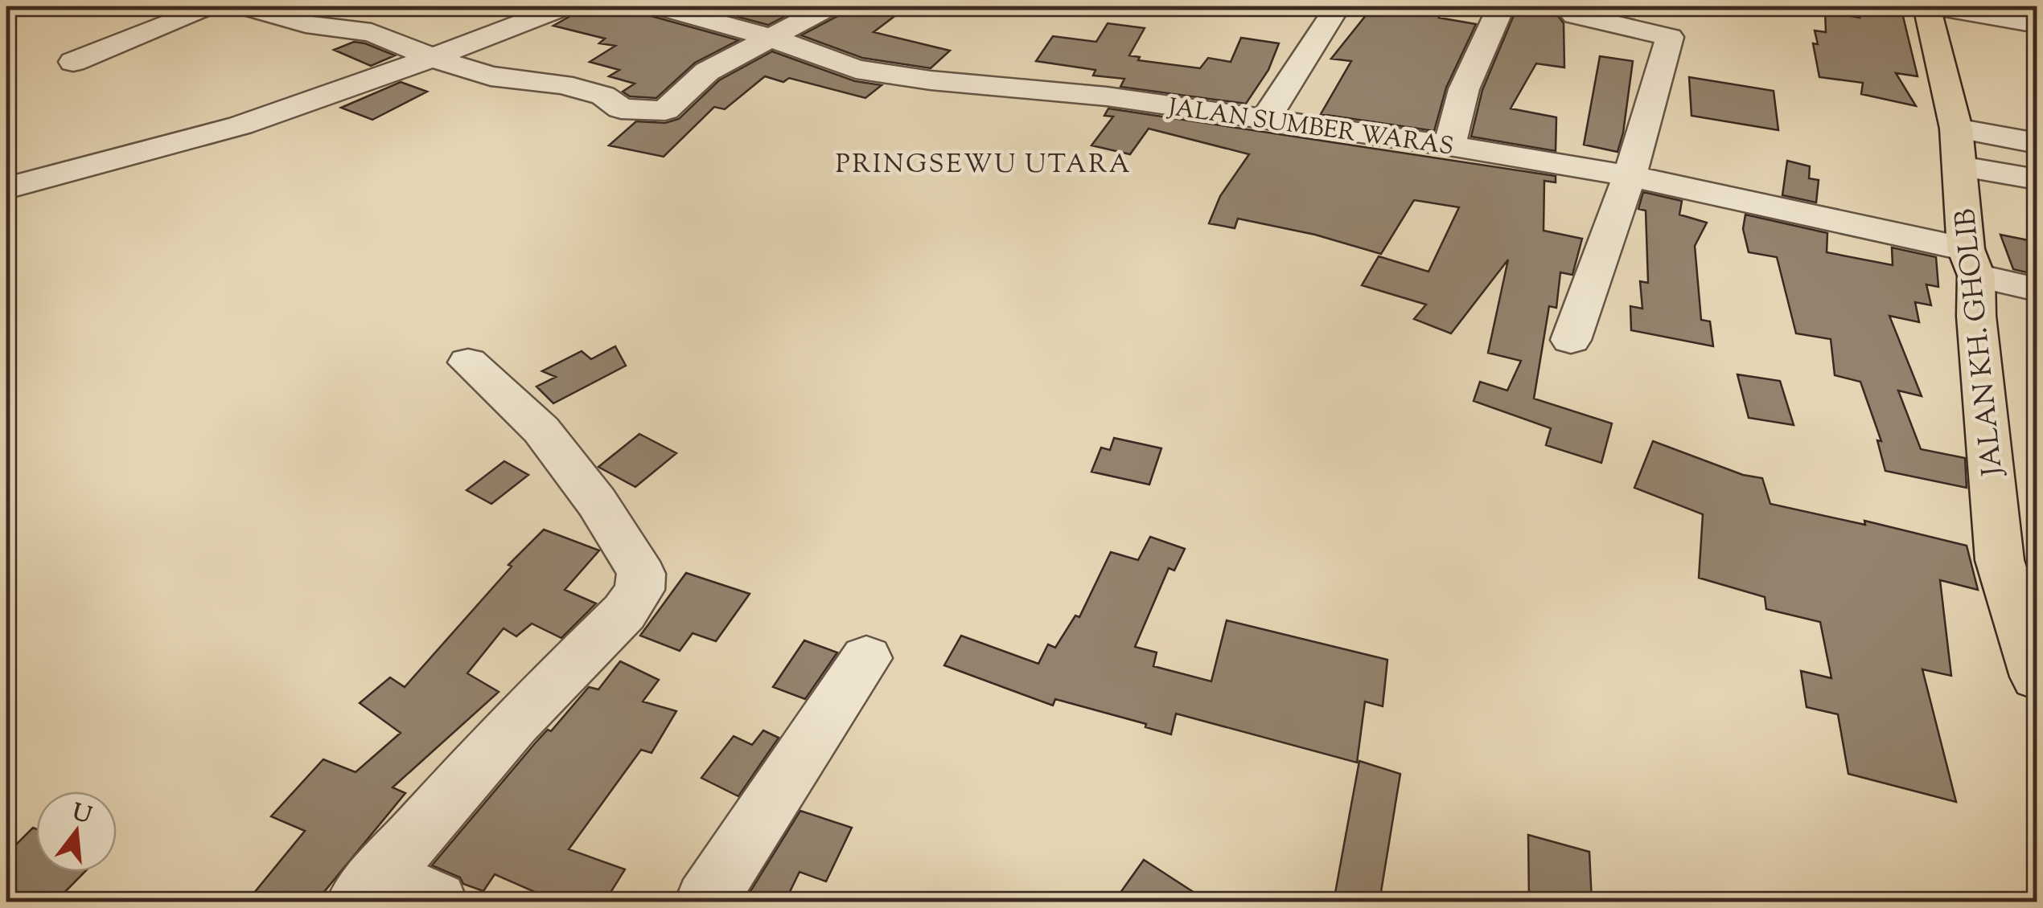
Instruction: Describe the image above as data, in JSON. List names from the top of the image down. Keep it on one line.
{"streets":{"main road":["JALAN KH. GHOLIB"],"street":["JALAN SUMBER WARAS"]},"crossings":[["JALAN SUMBER WARAS","JALAN KH. GHOLIB"]],"districts":["PRINGSEWU UTARA"],"north":"top"}
